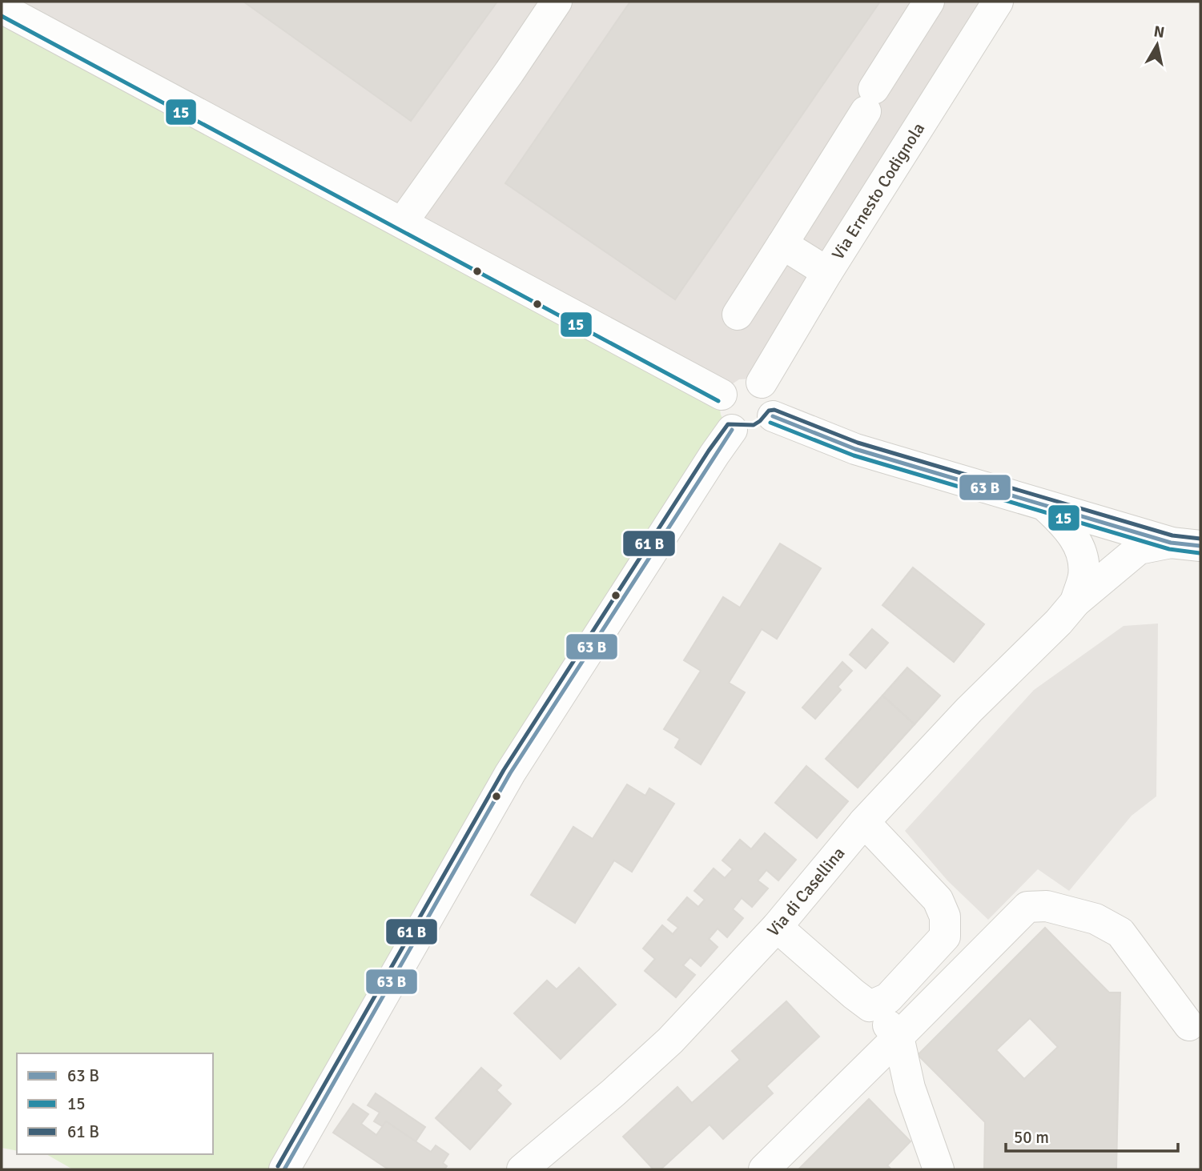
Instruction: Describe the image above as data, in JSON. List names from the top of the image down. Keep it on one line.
{"streets":{"street":["Via Ernesto Codignola","Via di Casellina"]},"lines":["transit line 15"],"legend":["63 B","15","61 B"],"scale_bar":"50 m","north":"top"}
